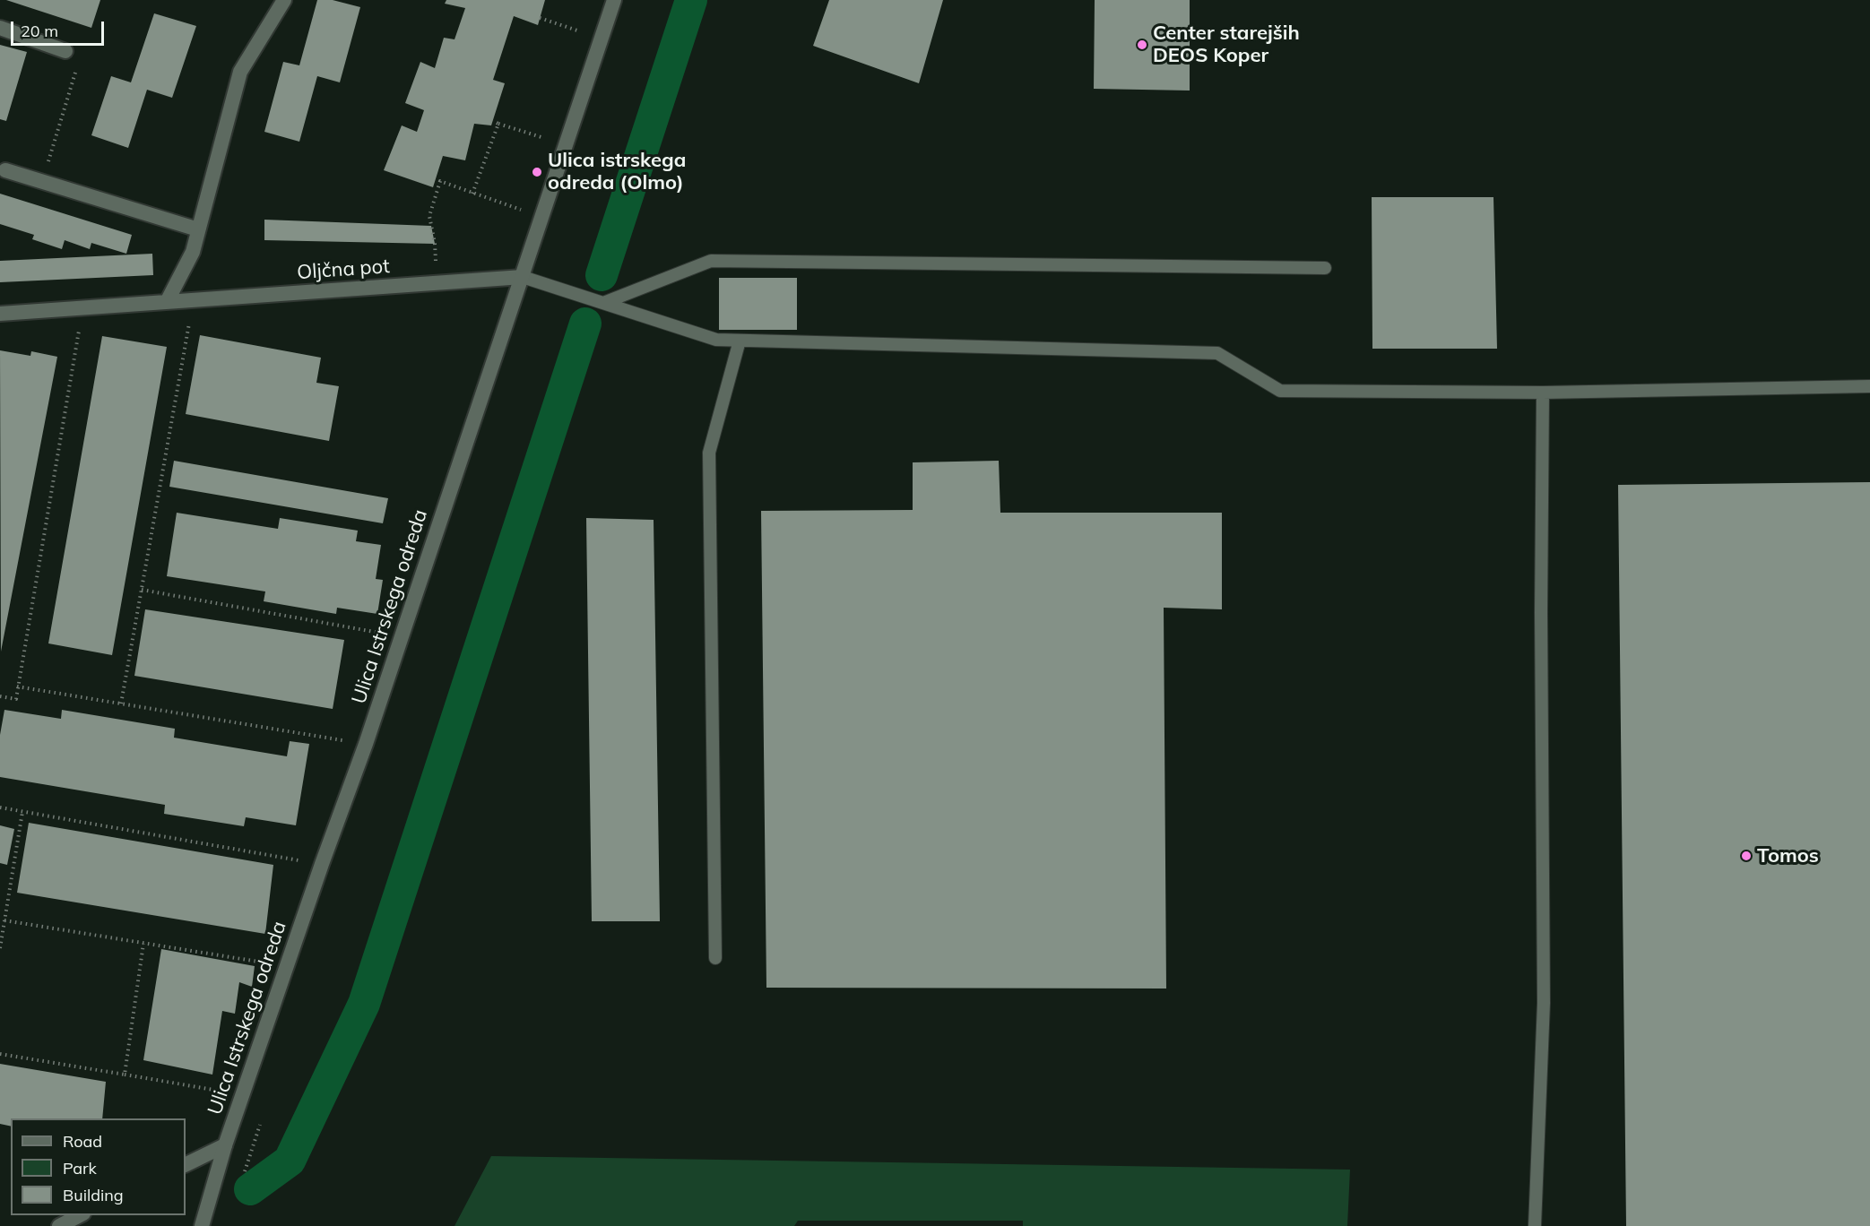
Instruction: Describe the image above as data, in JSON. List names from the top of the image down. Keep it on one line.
{"streets":{"street":["Oljčna pot","Ulica Istrskega odreda"]},"crossings":[["Oljčna pot","Ulica Istrskega odreda"]],"places":["Center starejših DEOS Koper","Ulica istrskega odreda (Olmo)","Tomos"],"legend":["Road","Park","Building"],"scale_bar":"20 m"}
